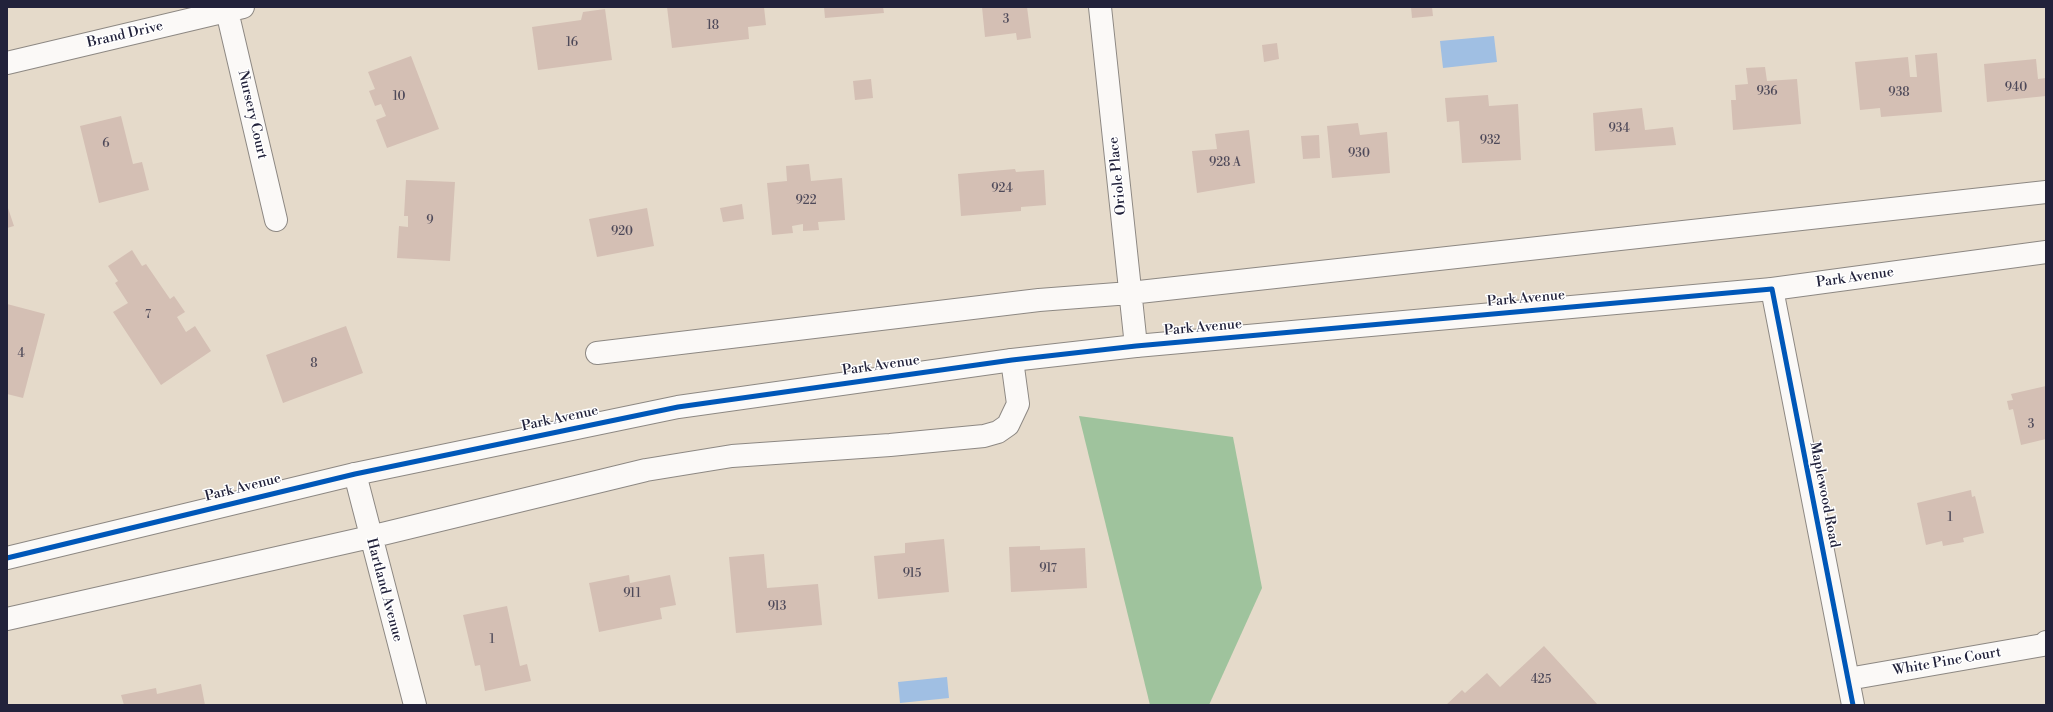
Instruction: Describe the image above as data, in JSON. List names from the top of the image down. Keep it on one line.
{"streets":{"main road":["Brand Drive","Nursery Court","Oriole Place","Park Avenue","Maplewood Road","Hartland Avenue","White Pine Court"]},"crossings":[["Brand Drive","Nursery Court"],["Oriole Place","Park Avenue"],["Park Avenue","Maplewood Road"],["Park Avenue","Hartland Avenue"],["Maplewood Road","White Pine Court"]],"house_numbers":["3","18","16","940","936","938","10","934","932","6","930","928 A","924","922","9","920","7","4","8","3","1","917","915","911","913","1","425"]}
